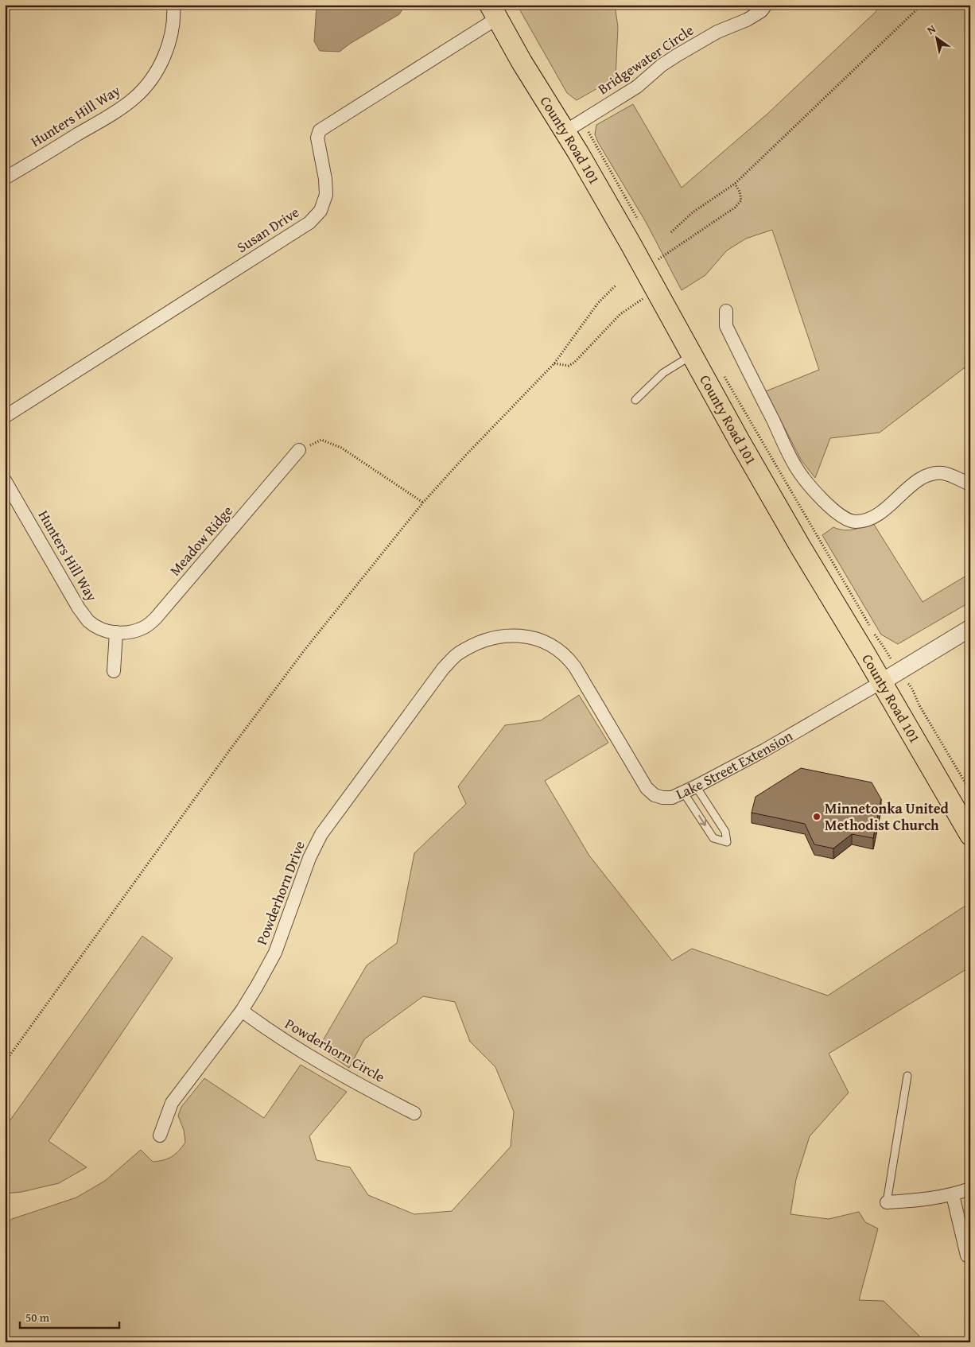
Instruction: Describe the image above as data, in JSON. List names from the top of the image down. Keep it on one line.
{"streets":{"main road":["County Road 101"],"street":["Bridgewater Circle","Hunters Hill Way","Susan Drive","Meadow Ridge","Lake Street Extension","Powderhorn Drive","Powderhorn Circle"]},"crossings":[["Bridgewater Circle","County Road 101"],["Hunters Hill Way","Meadow Ridge"],["County Road 101","Susan Drive"],["County Road 101","Lake Street Extension"],["Lake Street Extension","Powderhorn Drive"],["Powderhorn Drive","Powderhorn Circle"]],"places":["Minnetonka United Methodist Church"],"scale_bar":"50 m","north":"top left"}
